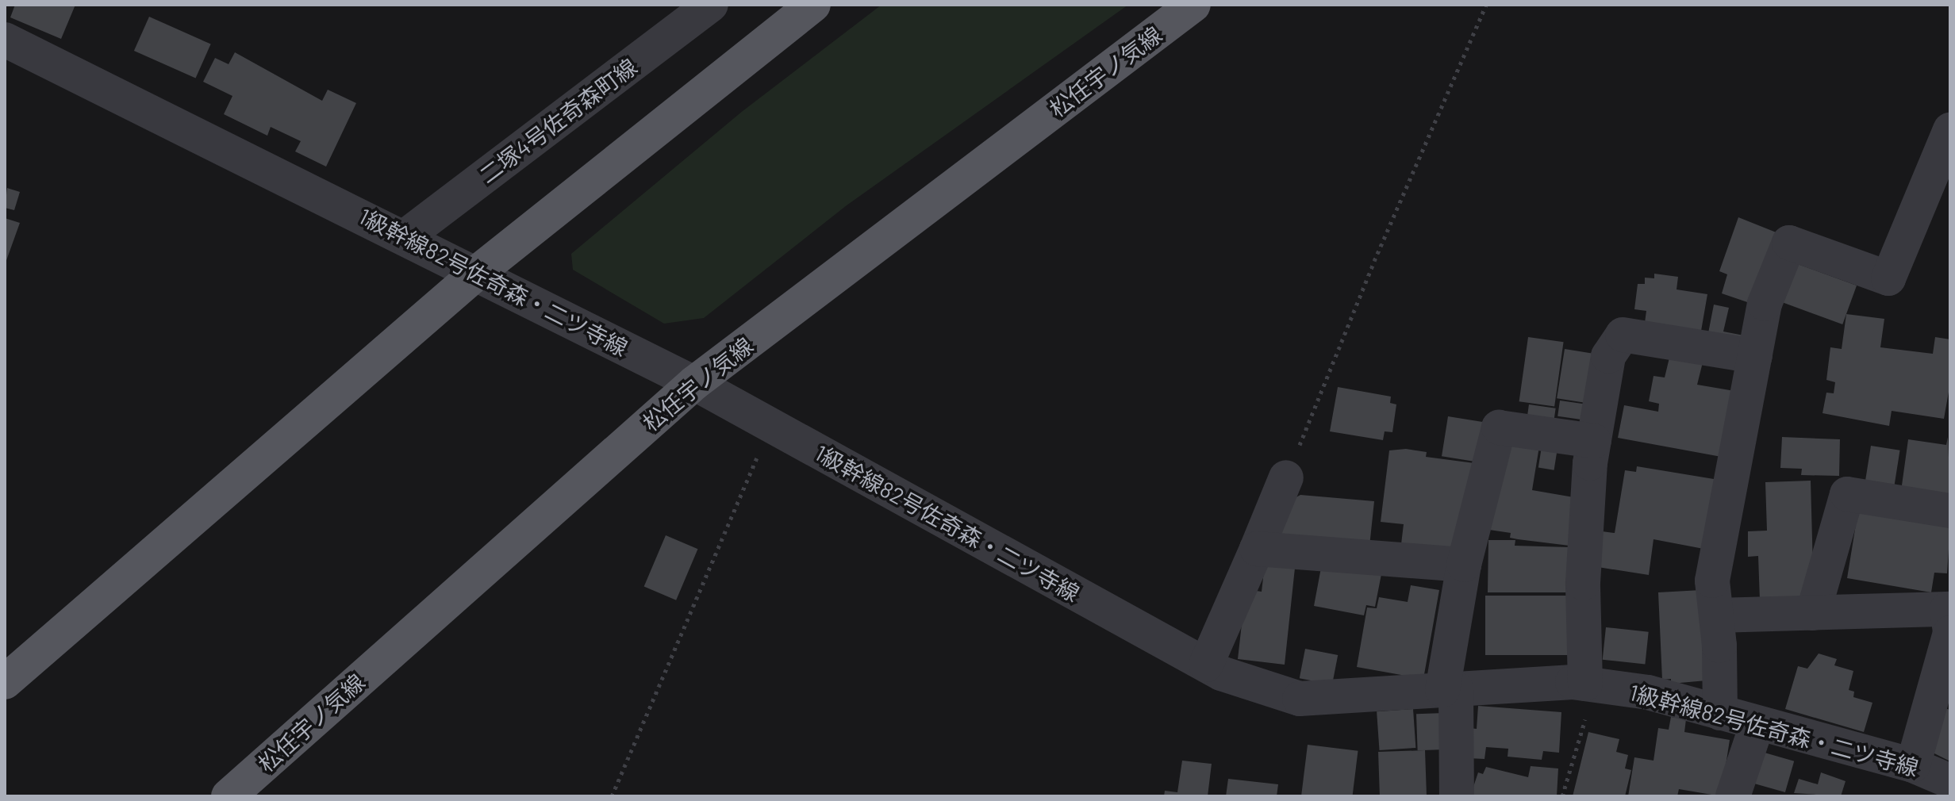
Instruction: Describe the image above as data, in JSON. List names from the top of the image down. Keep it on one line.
{"streets":{"main road":["松任宇ノ気線"],"street":["二塚4号佐奇森町線","1級幹線82号佐奇森・二ツ寺線"]},"crossings":[["松任宇ノ気線","1級幹線82号佐奇森・二ツ寺線"],["二塚4号佐奇森町線","1級幹線82号佐奇森・二ツ寺線"]]}
